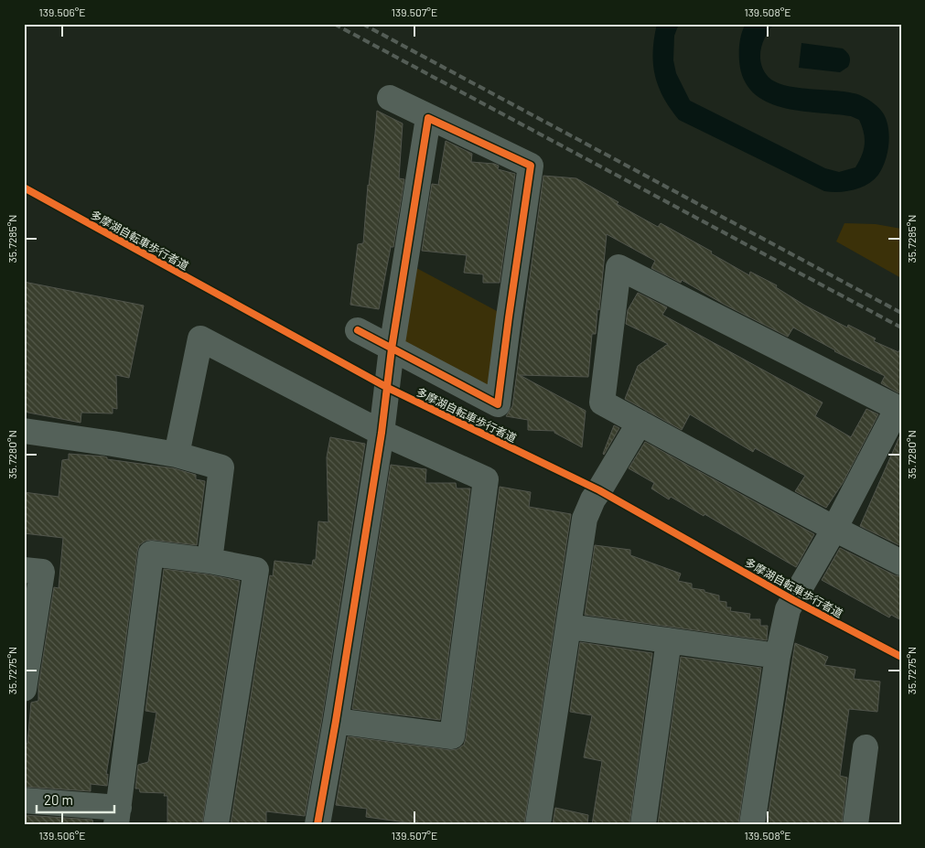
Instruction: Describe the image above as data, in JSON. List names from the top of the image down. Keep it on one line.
{"streets":{"cycle path":["多摩湖自転車歩行者道"]},"scale_bar":"20 m","coordinates":["139.506°E","139.507°E","139.508°E","35.7285°N","35.7280°N","35.7275°N"]}
